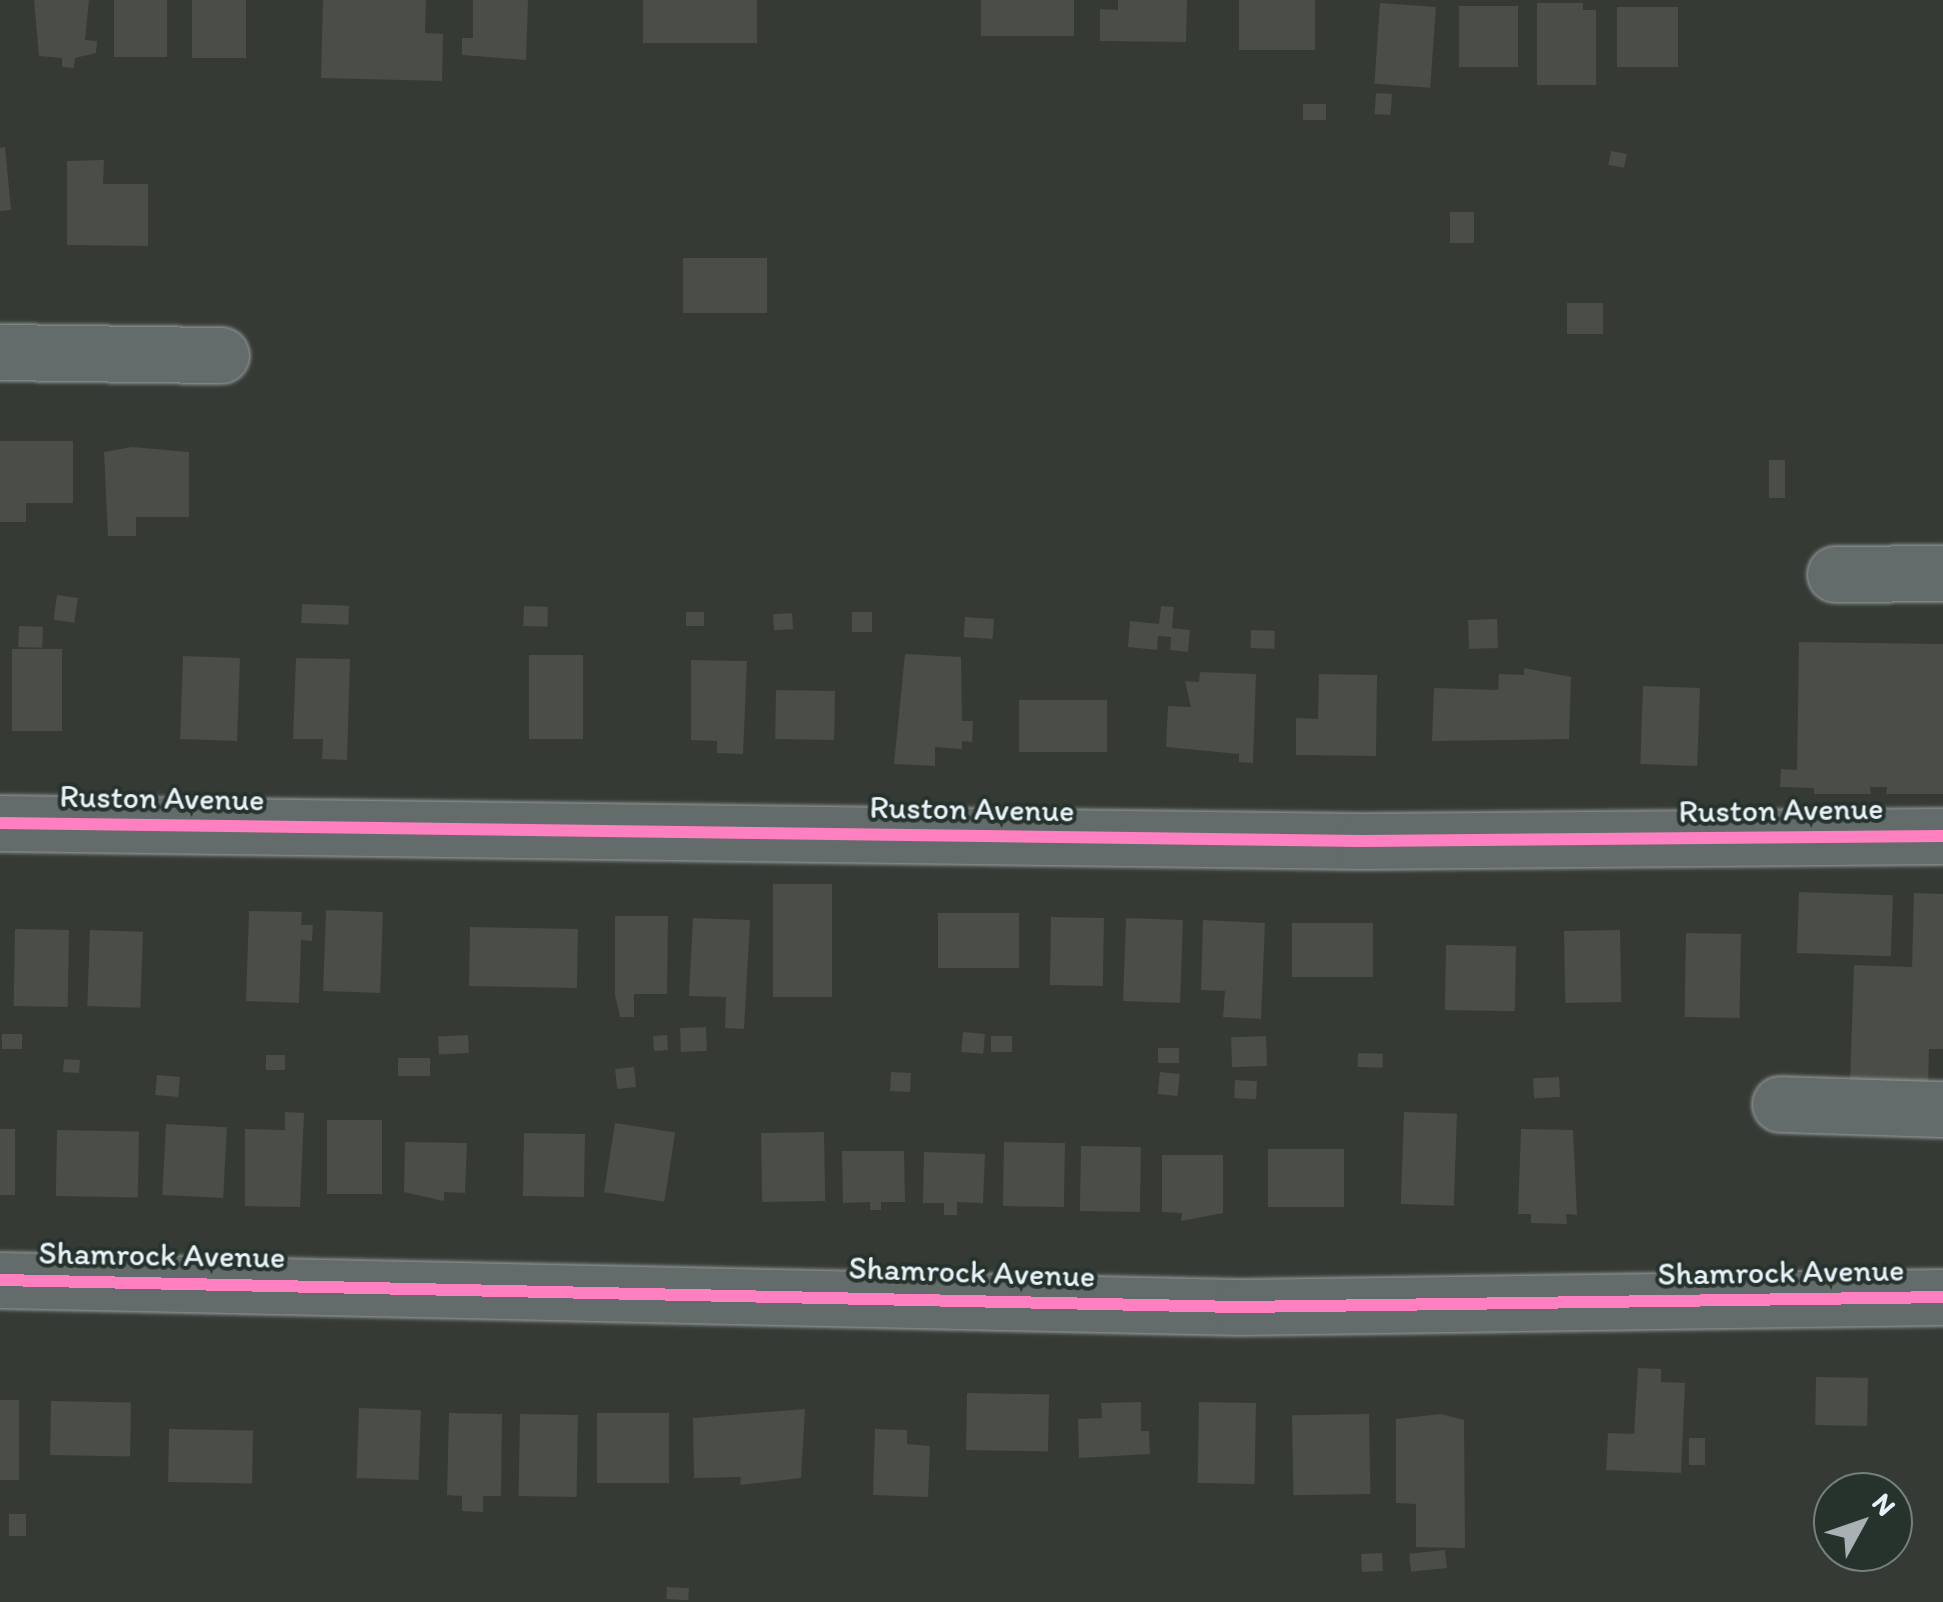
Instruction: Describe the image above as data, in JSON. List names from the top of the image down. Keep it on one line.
{"streets":{"street":["Ruston Avenue","Shamrock Avenue"]},"north":"top right"}
